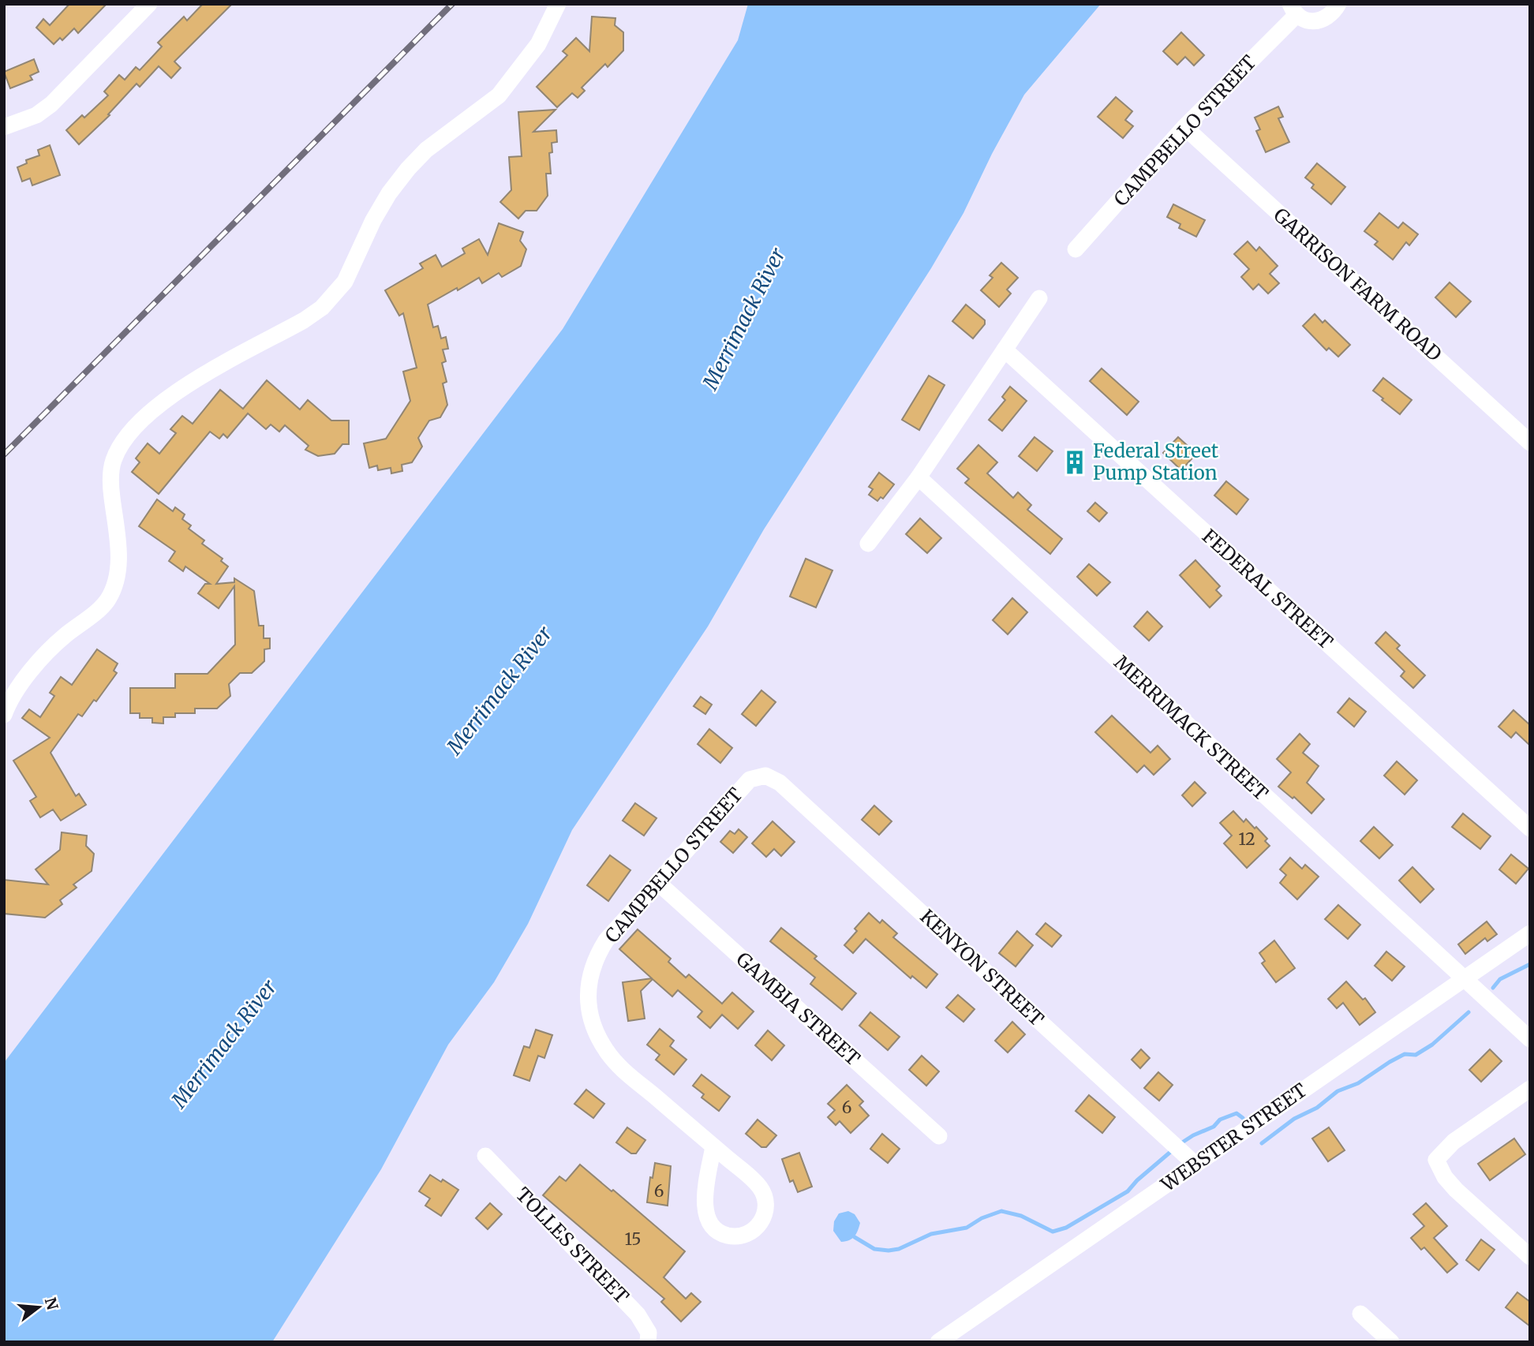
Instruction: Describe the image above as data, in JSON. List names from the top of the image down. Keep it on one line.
{"streets":{"street":["CAMPBELLO STREET","GARRISON FARM ROAD","FEDERAL STREET","MERRIMACK STREET","KENYON STREET","GAMBIA STREET","WEBSTER STREET","TOLLES STREET"]},"crossings":[["CAMPBELLO STREET","GARRISON FARM ROAD"],["CAMPBELLO STREET","KENYON STREET"],["CAMPBELLO STREET","GAMBIA STREET"],["MERRIMACK STREET","WEBSTER STREET"],["KENYON STREET","WEBSTER STREET"]],"water":["Merrimack River"],"places":{"building":["Federal Street Pump Station"]},"house_numbers":["12","6","6","15"],"north":"right"}
